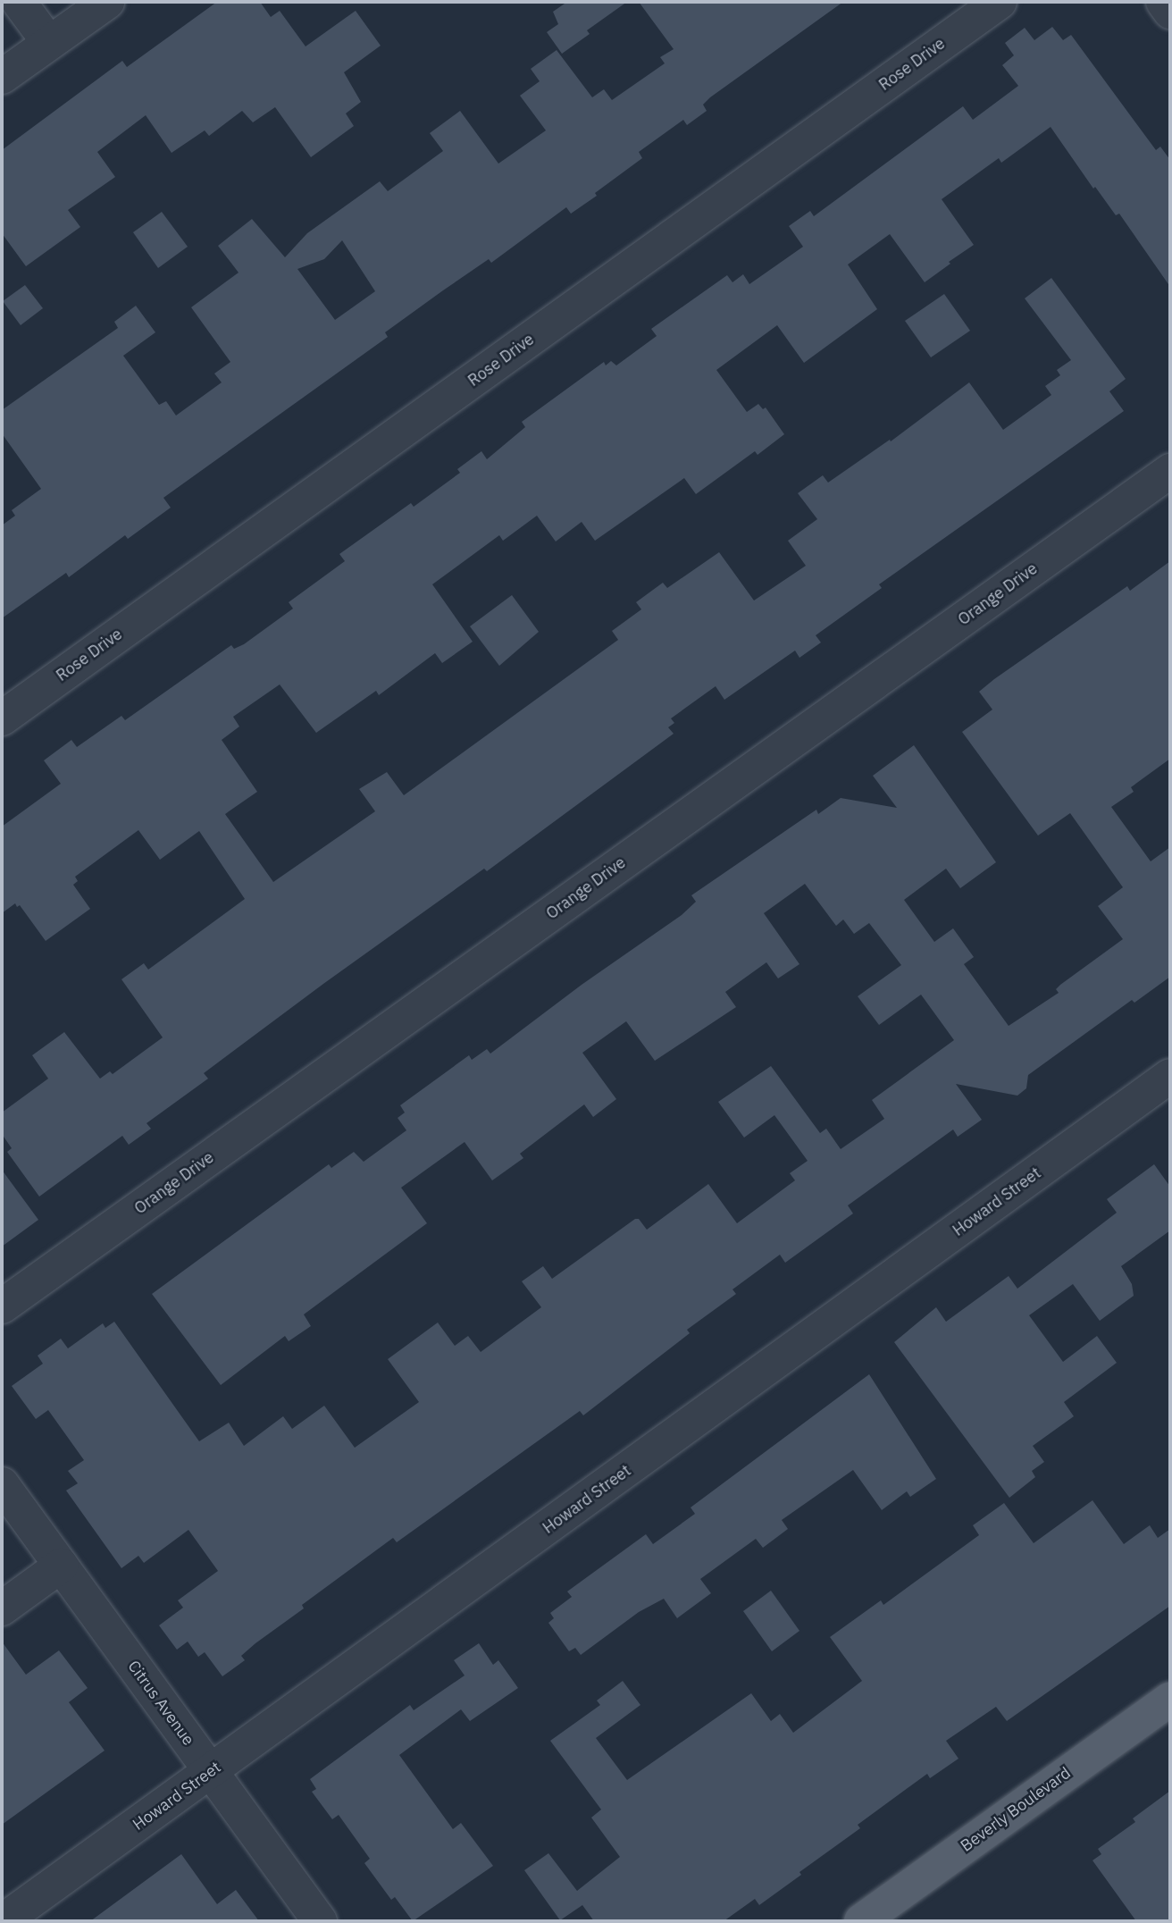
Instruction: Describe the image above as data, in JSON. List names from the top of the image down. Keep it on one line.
{"streets":{"main road":["Beverly Boulevard"],"street":["Rose Drive","Orange Drive","Howard Street","Citrus Avenue"]},"crossings":[["Howard Street","Citrus Avenue"]]}
